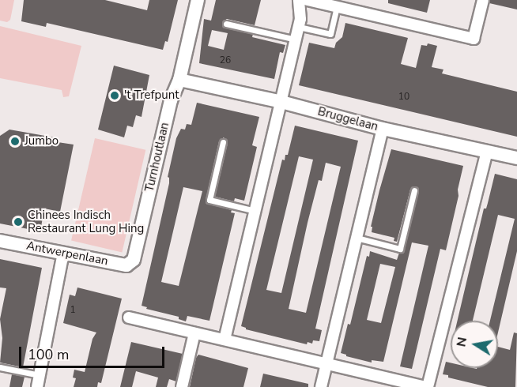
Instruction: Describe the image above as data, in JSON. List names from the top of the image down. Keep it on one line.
{"streets":{"street":["Bruggelaan","Turnhoutlaan","Antwerpenlaan"]},"crossings":[["Bruggelaan","Turnhoutlaan"],["Turnhoutlaan","Antwerpenlaan"]],"places":["'t Trefpunt","Jumbo","Chinees Indisch Restaurant Lung Hing"],"house_numbers":["26","10","1"],"scale_bar":"100 m","north":"left"}
